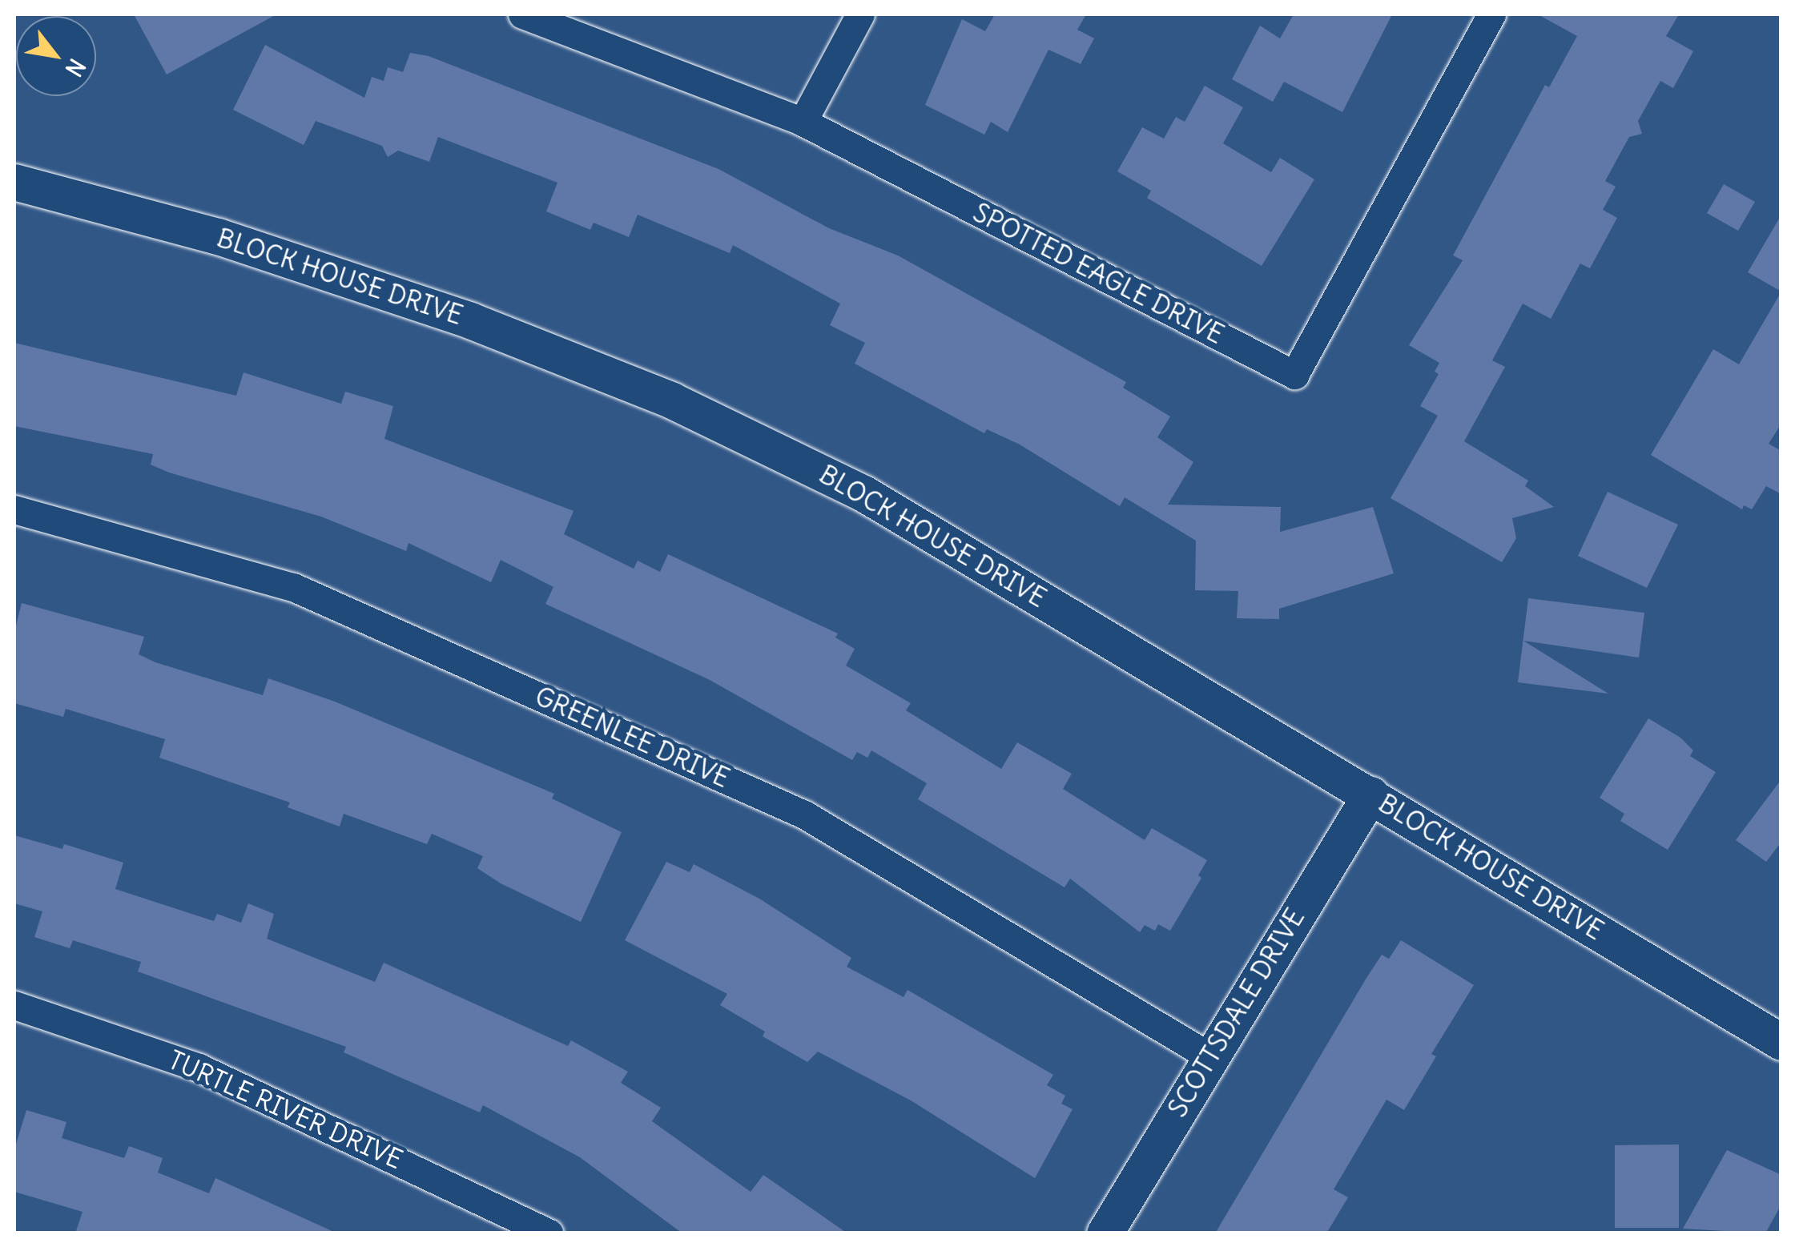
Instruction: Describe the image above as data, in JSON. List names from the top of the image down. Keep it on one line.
{"streets":{"street":["SPOTTED EAGLE DRIVE","BLOCK HOUSE DRIVE","GREENLEE DRIVE","SCOTTSDALE DRIVE","TURTLE RIVER DRIVE"]},"crossings":[["BLOCK HOUSE DRIVE","SCOTTSDALE DRIVE"],["GREENLEE DRIVE","SCOTTSDALE DRIVE"]],"north":"bottom right"}
